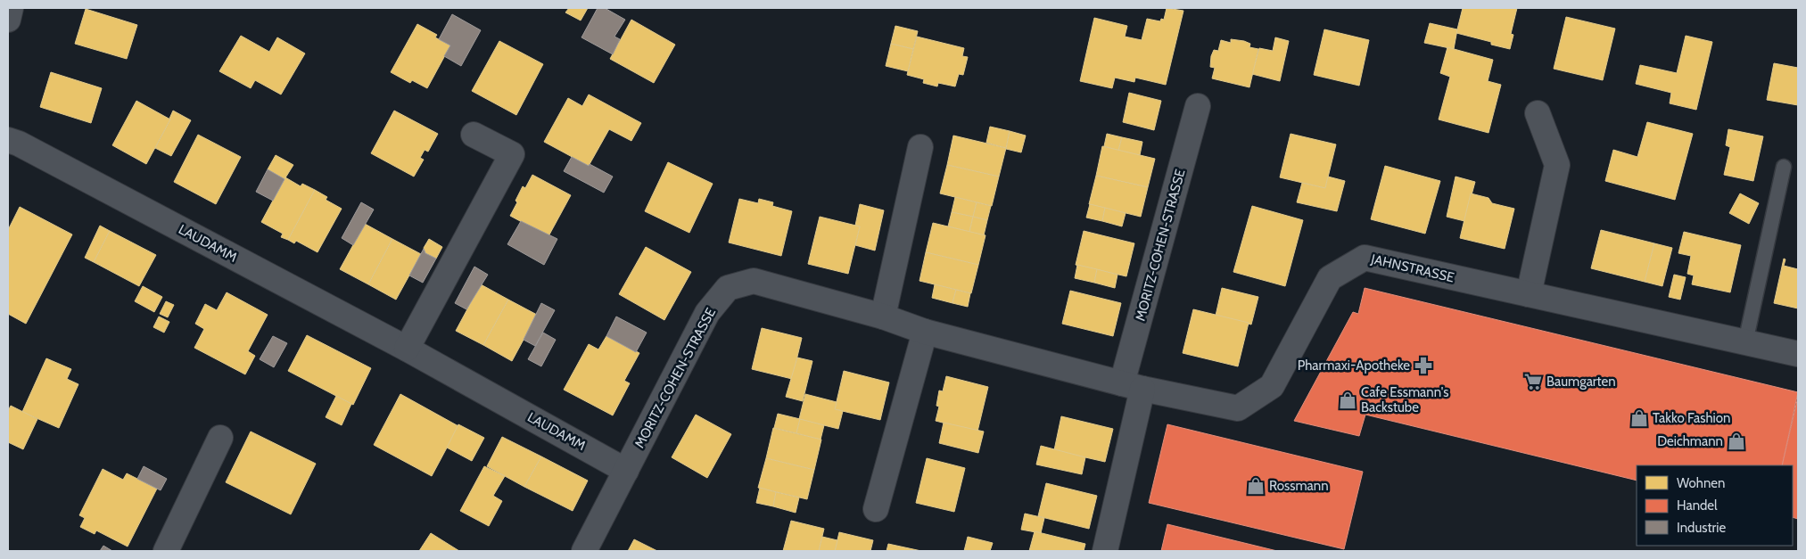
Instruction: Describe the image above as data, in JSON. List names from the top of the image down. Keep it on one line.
{"streets":{"street":["LAUDAMM","MORITZ-COHEN-STRASSE","JAHNSTRASSE"]},"crossings":[["LAUDAMM","MORITZ-COHEN-STRASSE"],["MORITZ-COHEN-STRASSE","JAHNSTRASSE"]],"places":{"pharmacy":["Pharmaxi-Apotheke"],"supermarket":["Baumgarten"],"shop":["Cafe Essmann's Backstube","Takko Fashion","Deichmann","Rossmann"]},"legend":["Wohnen","Handel","Industrie"]}
